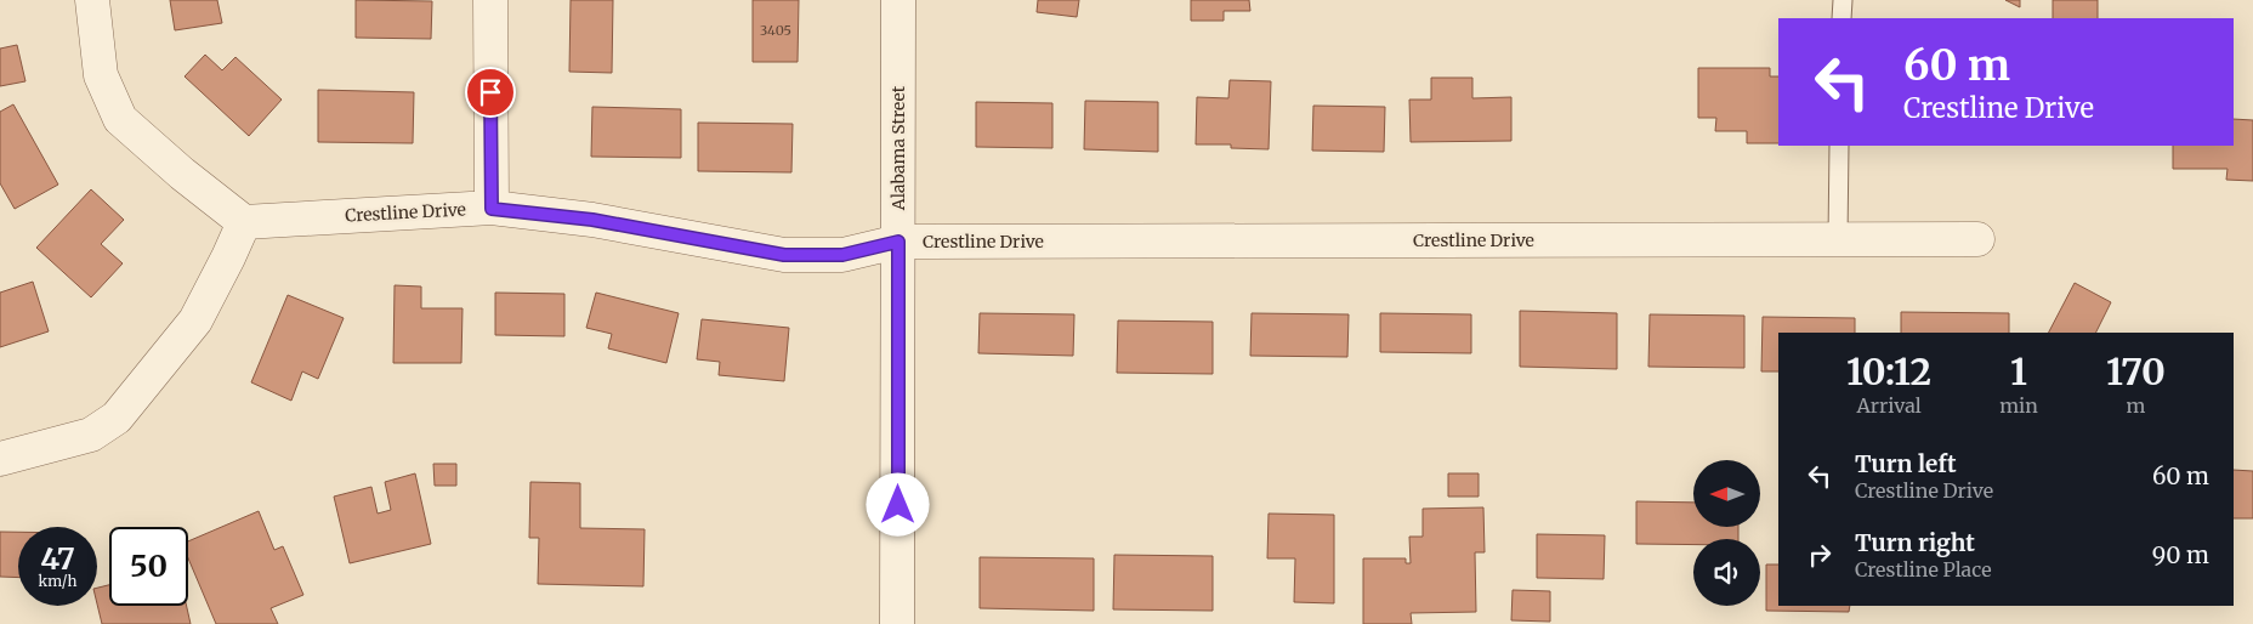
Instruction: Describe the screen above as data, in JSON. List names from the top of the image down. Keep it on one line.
{"streets":{"street":["Alabama Street","Crestline Drive"]},"crossings":[["Alabama Street","Crestline Drive"]],"house_numbers":["3405"],"north":"left","page":{"turn":["60 m","Crestline Drive"],"eta":["10:12","Arrival","1","min","170","m"],"list":[{"name":"Turn left","note":"Crestline Drive","value":"60 m"},{"name":"Turn right","note":"Crestline Place","value":"90 m"}],"speed":"47 km/h","limit":"50"}}
